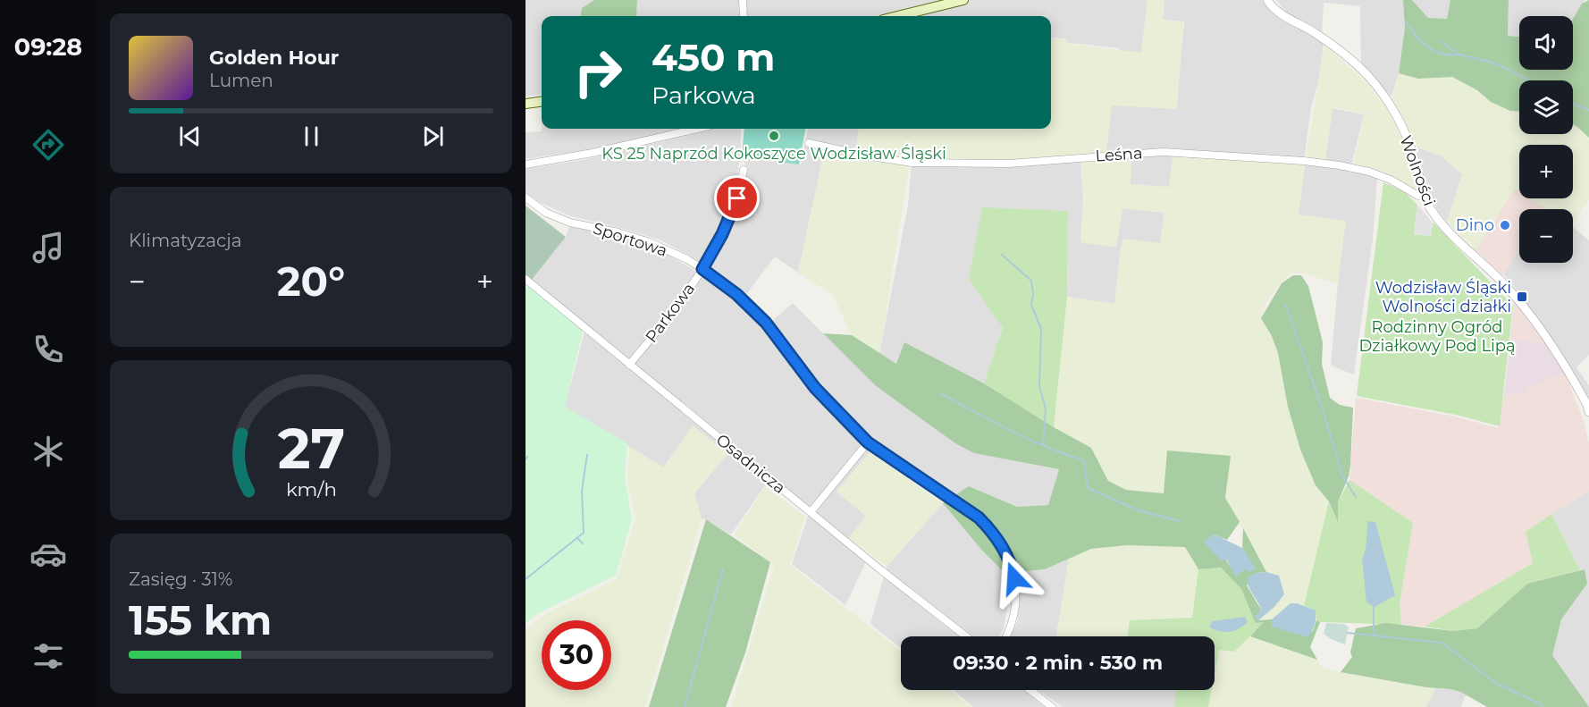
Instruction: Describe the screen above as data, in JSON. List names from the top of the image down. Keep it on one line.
{"streets":{"street":["Leśna","Wolności","Sportowa","Parkowa","Osadnicza"]},"crossings":[["Leśna","Wolności"],["Sportowa","Parkowa"],["Parkowa","Osadnicza"]],"parks":["Rodzinny Ogród Działkowy Pod Lipą"],"places":{"other":["KS 25 Naprzód Kokoszyce Wodzisław Śląski","Dino"],"transit":["Wodzisław Śląski Wolności działki"]},"page":{"tabs":"09:28","map_buttons":["+","−"],"turn":["450 m","Parkowa"],"song":["Golden Hour","Lumen"],"tile":["Klimatyzacja",["Zasięg · 31%","155 km"]],"heat":["−","20°","+"],"limit":"30","trip":"09:30 · 2 min · 530 m","gauge":["27","km/h"]}}
